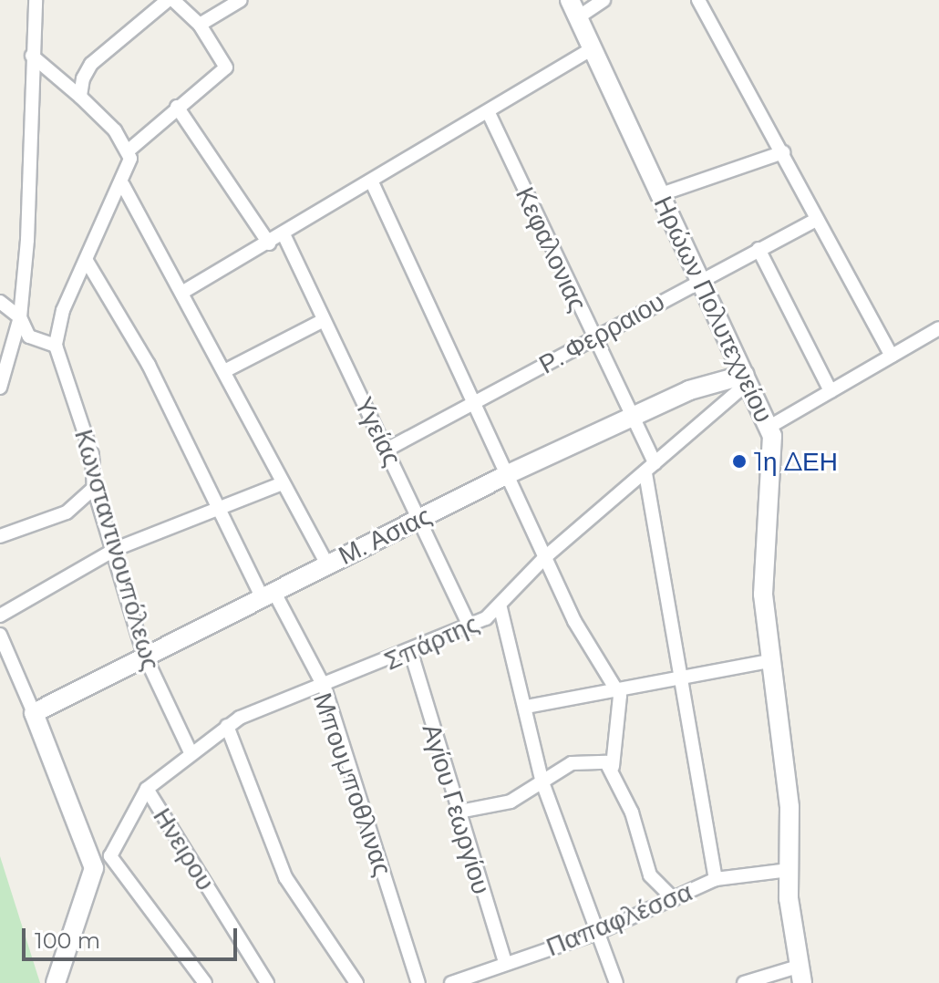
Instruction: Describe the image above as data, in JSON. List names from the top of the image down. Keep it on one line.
{"streets":{"street":["Κεφαλονιας","Ηρώων Πολυτεχνείου","Ρ. Φερραιου","Υγείας","Μ. Ασιας","Κωνσταντινουπόλεως","Σπάρτης","Μπουμποθλινας","Αγίου Γεωργίου","Ηνειρου","Παπαφλέσσα"]},"crossings":[["Κεφαλονιας","Ρ. Φερραιου"],["Κεφαλονιας","Μ. Ασιας"],["Κεφαλονιας","Σπάρτης"],["Κεφαλονιας","Παπαφλέσσα"],["Ηρώων Πολυτεχνείου","Ρ. Φερραιου"],["Ηρώων Πολυτεχνείου","Μ. Ασιας"],["Ηρώων Πολυτεχνείου","Σπάρτης"],["Ηρώων Πολυτεχνείου","Παπαφλέσσα"],["Ρ. Φερραιου","Υγείας"],["Υγείας","Μ. Ασιας"],["Υγείας","Σπάρτης"],["Μ. Ασιας","Κωνσταντινουπόλεως"],["Μ. Ασιας","Σπάρτης"],["Μ. Ασιας","Μπουμποθλινας"],["Κωνσταντινουπόλεως","Σπάρτης"],["Σπάρτης","Μπουμποθλινας"],["Σπάρτης","Αγίου Γεωργίου"],["Σπάρτης","Ηνειρου"],["Αγίου Γεωργίου","Παπαφλέσσα"]],"places":["1η ΔΕΗ"],"scale_bar":"100 m"}
